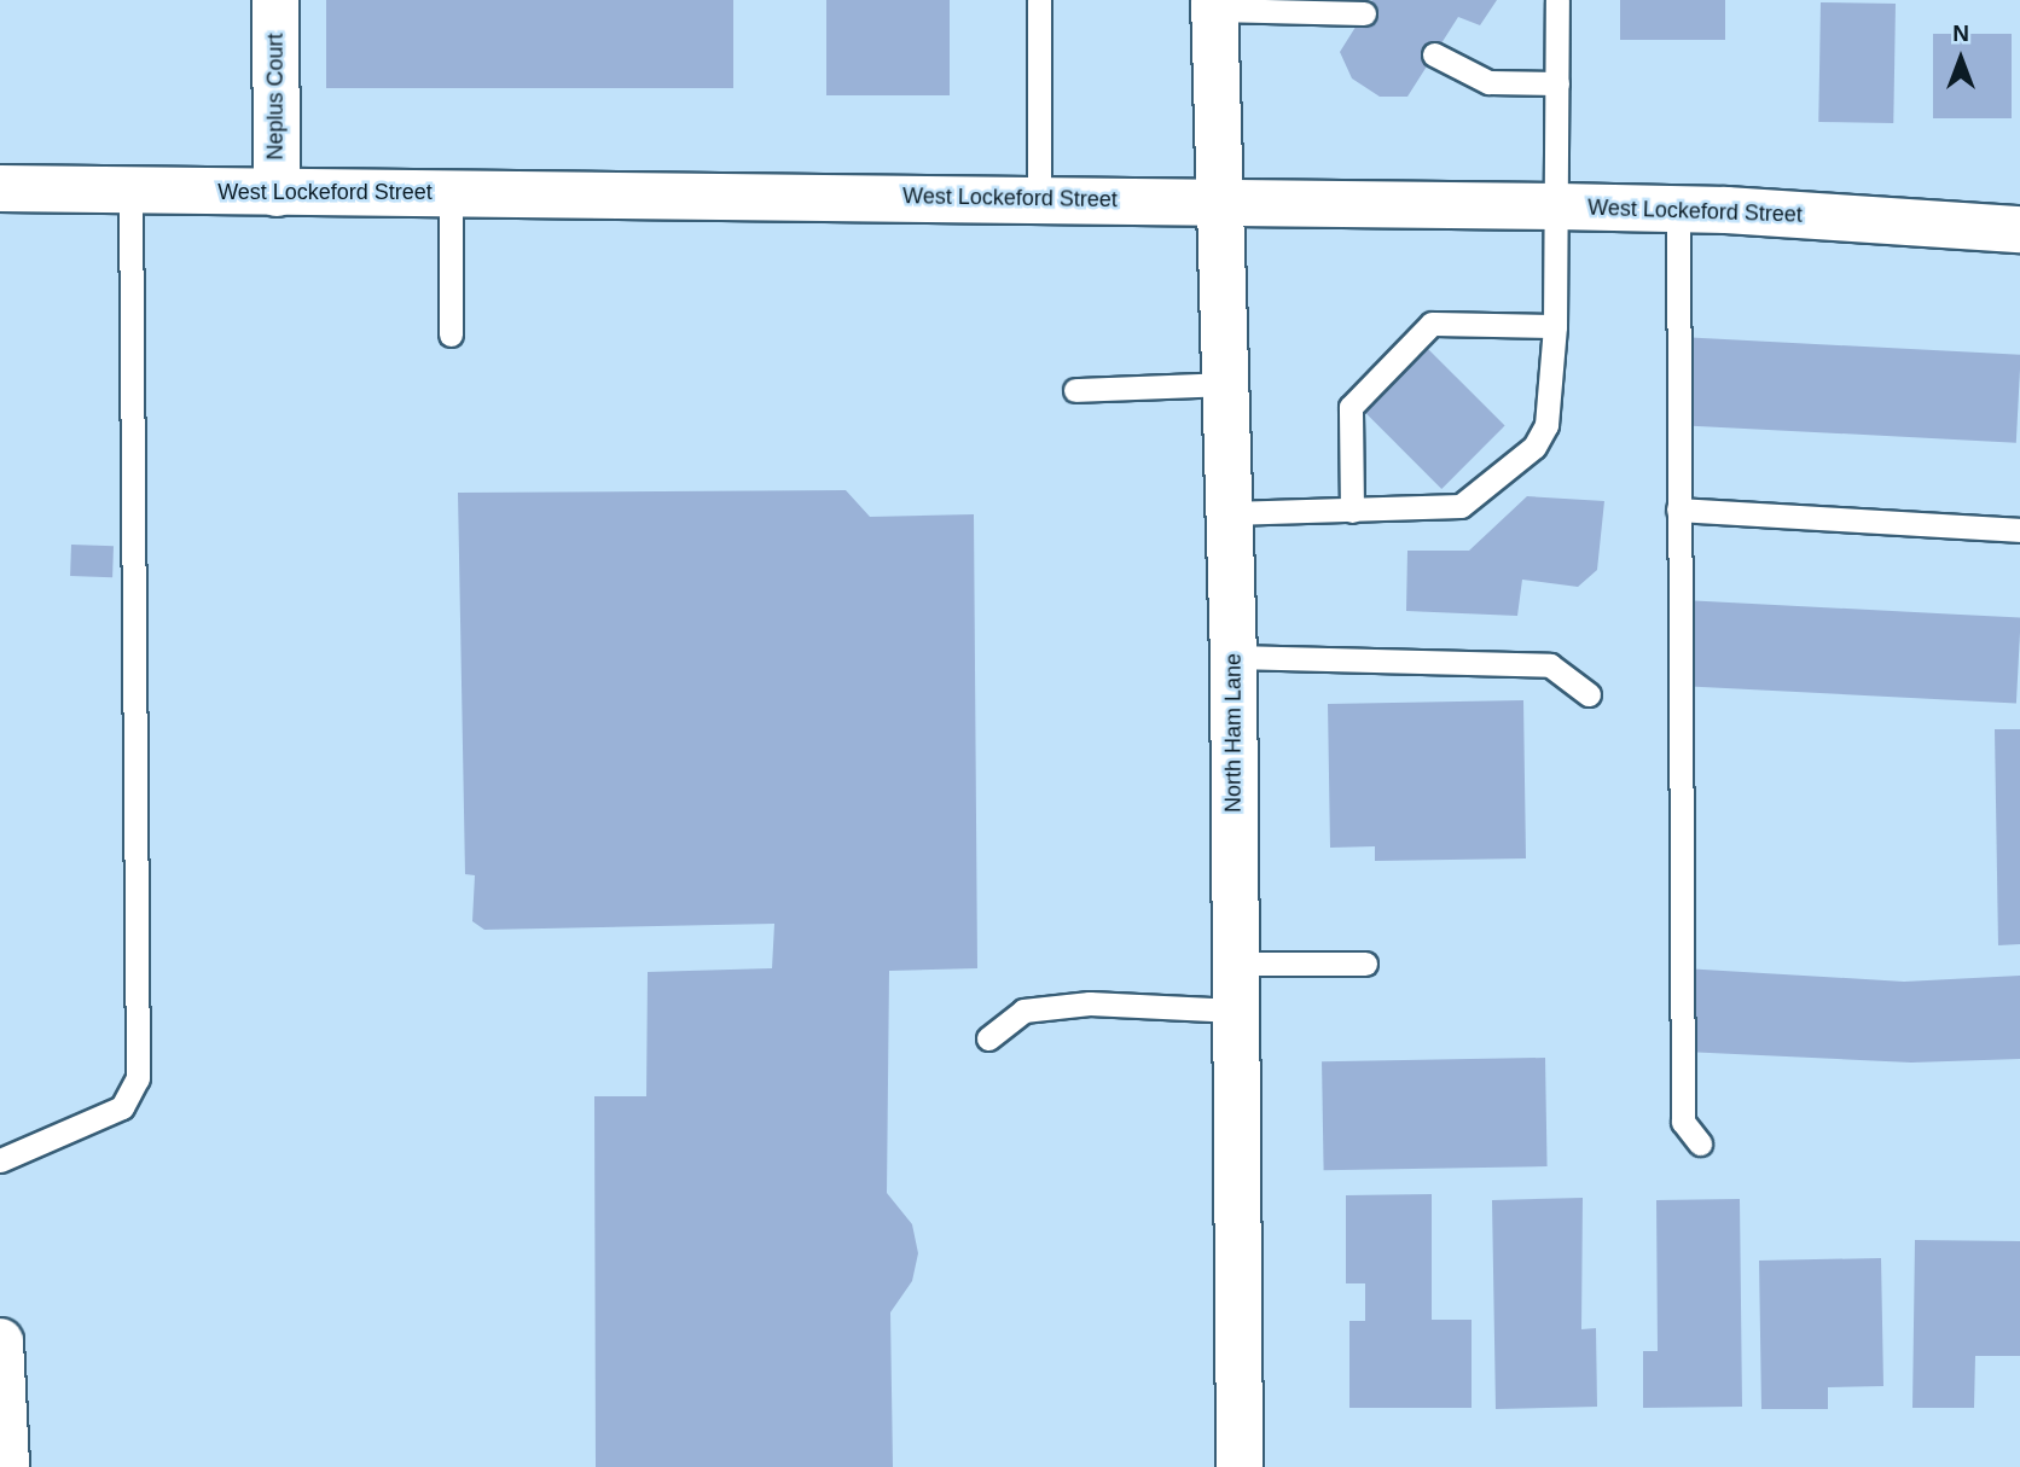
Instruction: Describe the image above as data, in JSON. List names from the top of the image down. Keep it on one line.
{"streets":{"street":["Neplus Court","West Lockeford Street","North Ham Lane"]},"crossings":[["Neplus Court","West Lockeford Street"],["West Lockeford Street","North Ham Lane"]],"north":"top"}
